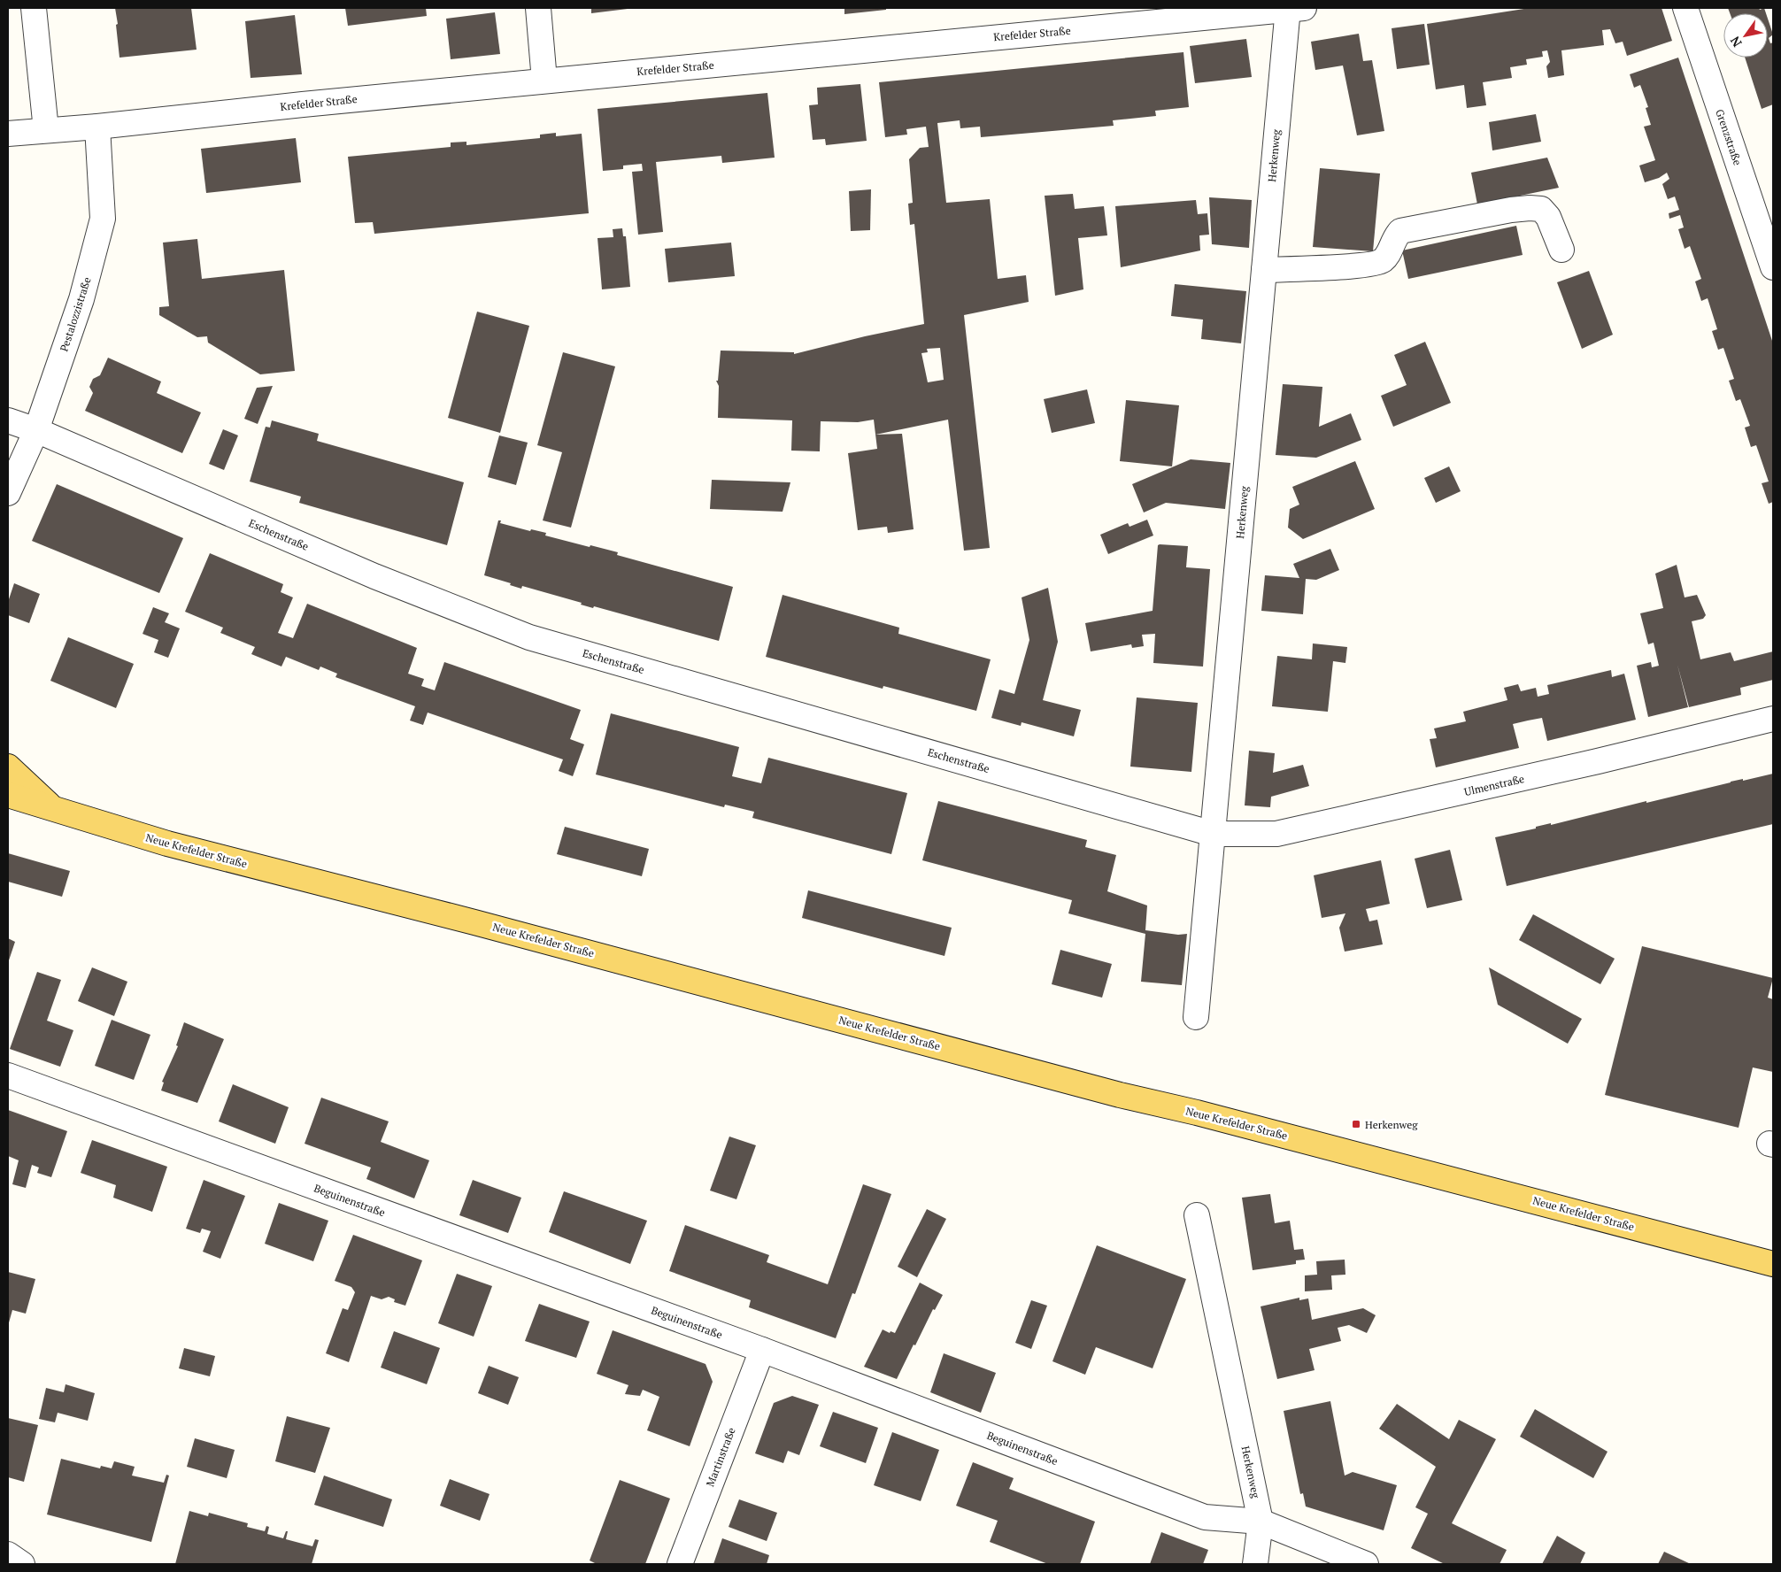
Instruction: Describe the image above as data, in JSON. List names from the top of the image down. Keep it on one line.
{"streets":{"main road":["Neue Krefelder Straße"],"street":["Krefelder Straße","Grenzstraße","Herkenweg","Pestalozzistraße","Eschenstraße","Ulmenstraße","Beguinenstraße","Martinstraße"]},"crossings":[["Krefelder Straße","Herkenweg"],["Krefelder Straße","Pestalozzistraße"],["Herkenweg","Eschenstraße"],["Herkenweg","Ulmenstraße"],["Herkenweg","Beguinenstraße"],["Pestalozzistraße","Eschenstraße"],["Eschenstraße","Ulmenstraße"],["Beguinenstraße","Martinstraße"]],"places":{"transit":["Herkenweg"]},"north":"bottom left"}
